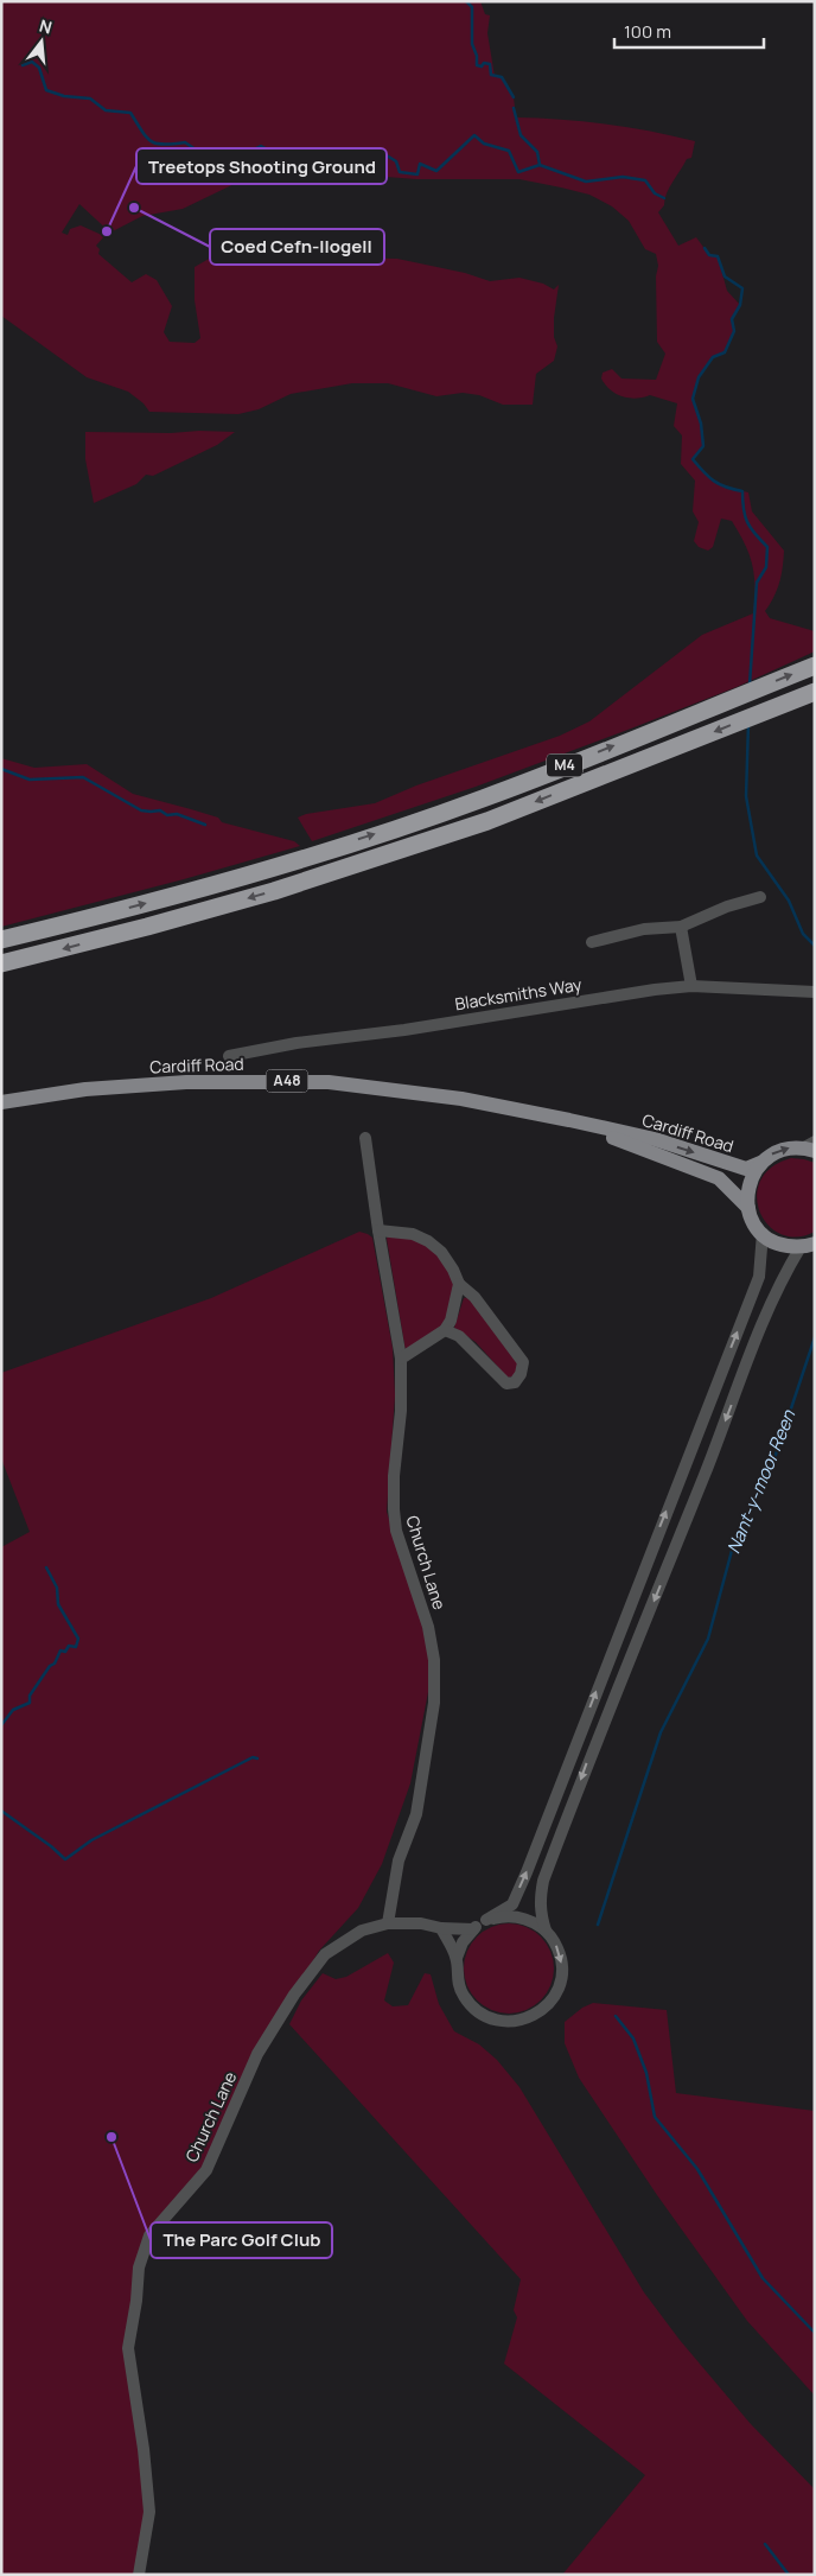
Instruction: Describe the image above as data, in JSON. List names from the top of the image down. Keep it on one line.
{"streets":{"highway":["M4"],"main road":["Cardiff Road","A48"],"street":["Blacksmiths Way","Church Lane"]},"water":["Nant-y-moor Reen"],"places":["Coed Cefn-llogell","Treetops Shooting Ground","The Parc Golf Club"],"scale_bar":"100 m","north":"top"}
